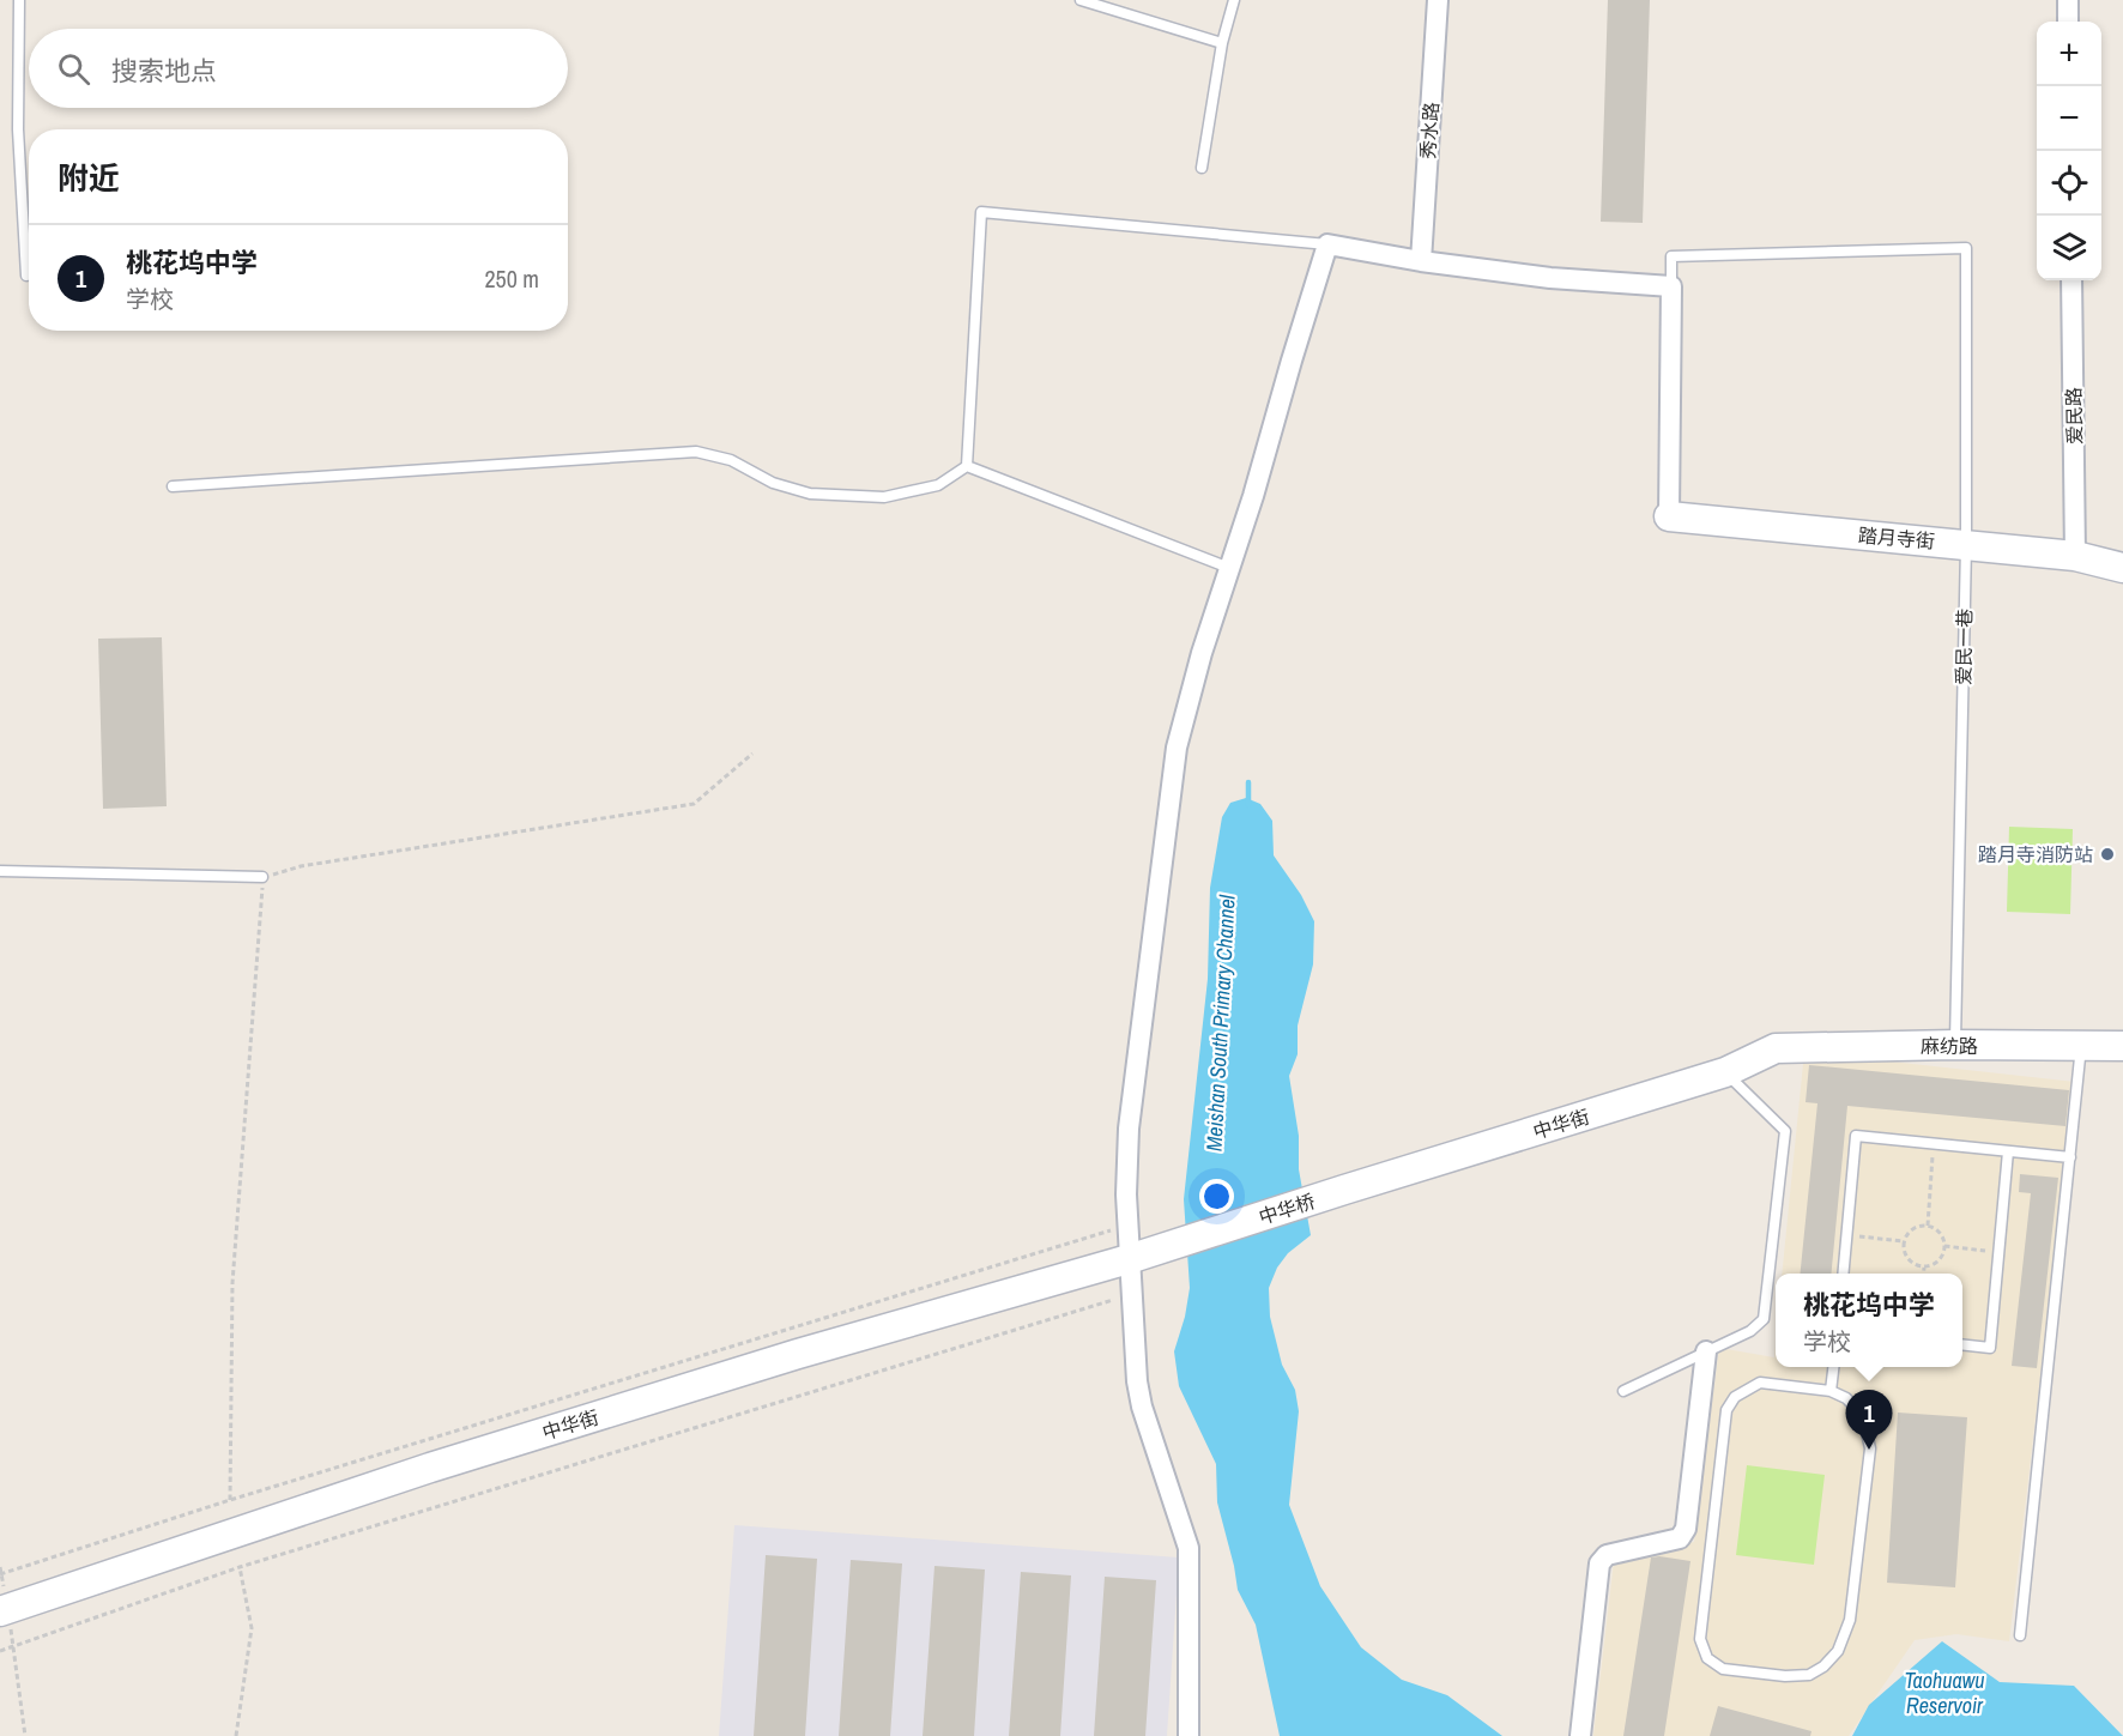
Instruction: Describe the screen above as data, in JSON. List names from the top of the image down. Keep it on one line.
{"streets":{"main road":["踏月寺街","麻纺路","中华街","中华桥"],"street":["秀水路","爱民路"],"lane":["爱民一巷"]},"crossings":[["爱民路","踏月寺街"],["踏月寺街","爱民一巷"],["爱民一巷","麻纺路"],["麻纺路","中华街"],["中华街","中华桥"]],"water":["Meishan South Primary Channel","Taohuawu Reservoir"],"places":["踏月寺消防站"],"page":{"map_buttons":["+","−"],"search":"搜索地点","heading":"附近","list":[{"mark":"1","name":"桃花坞中学","note":"学校","value":"250 m"}],"popup":["桃花坞中学","学校"],"pins":"1"}}
